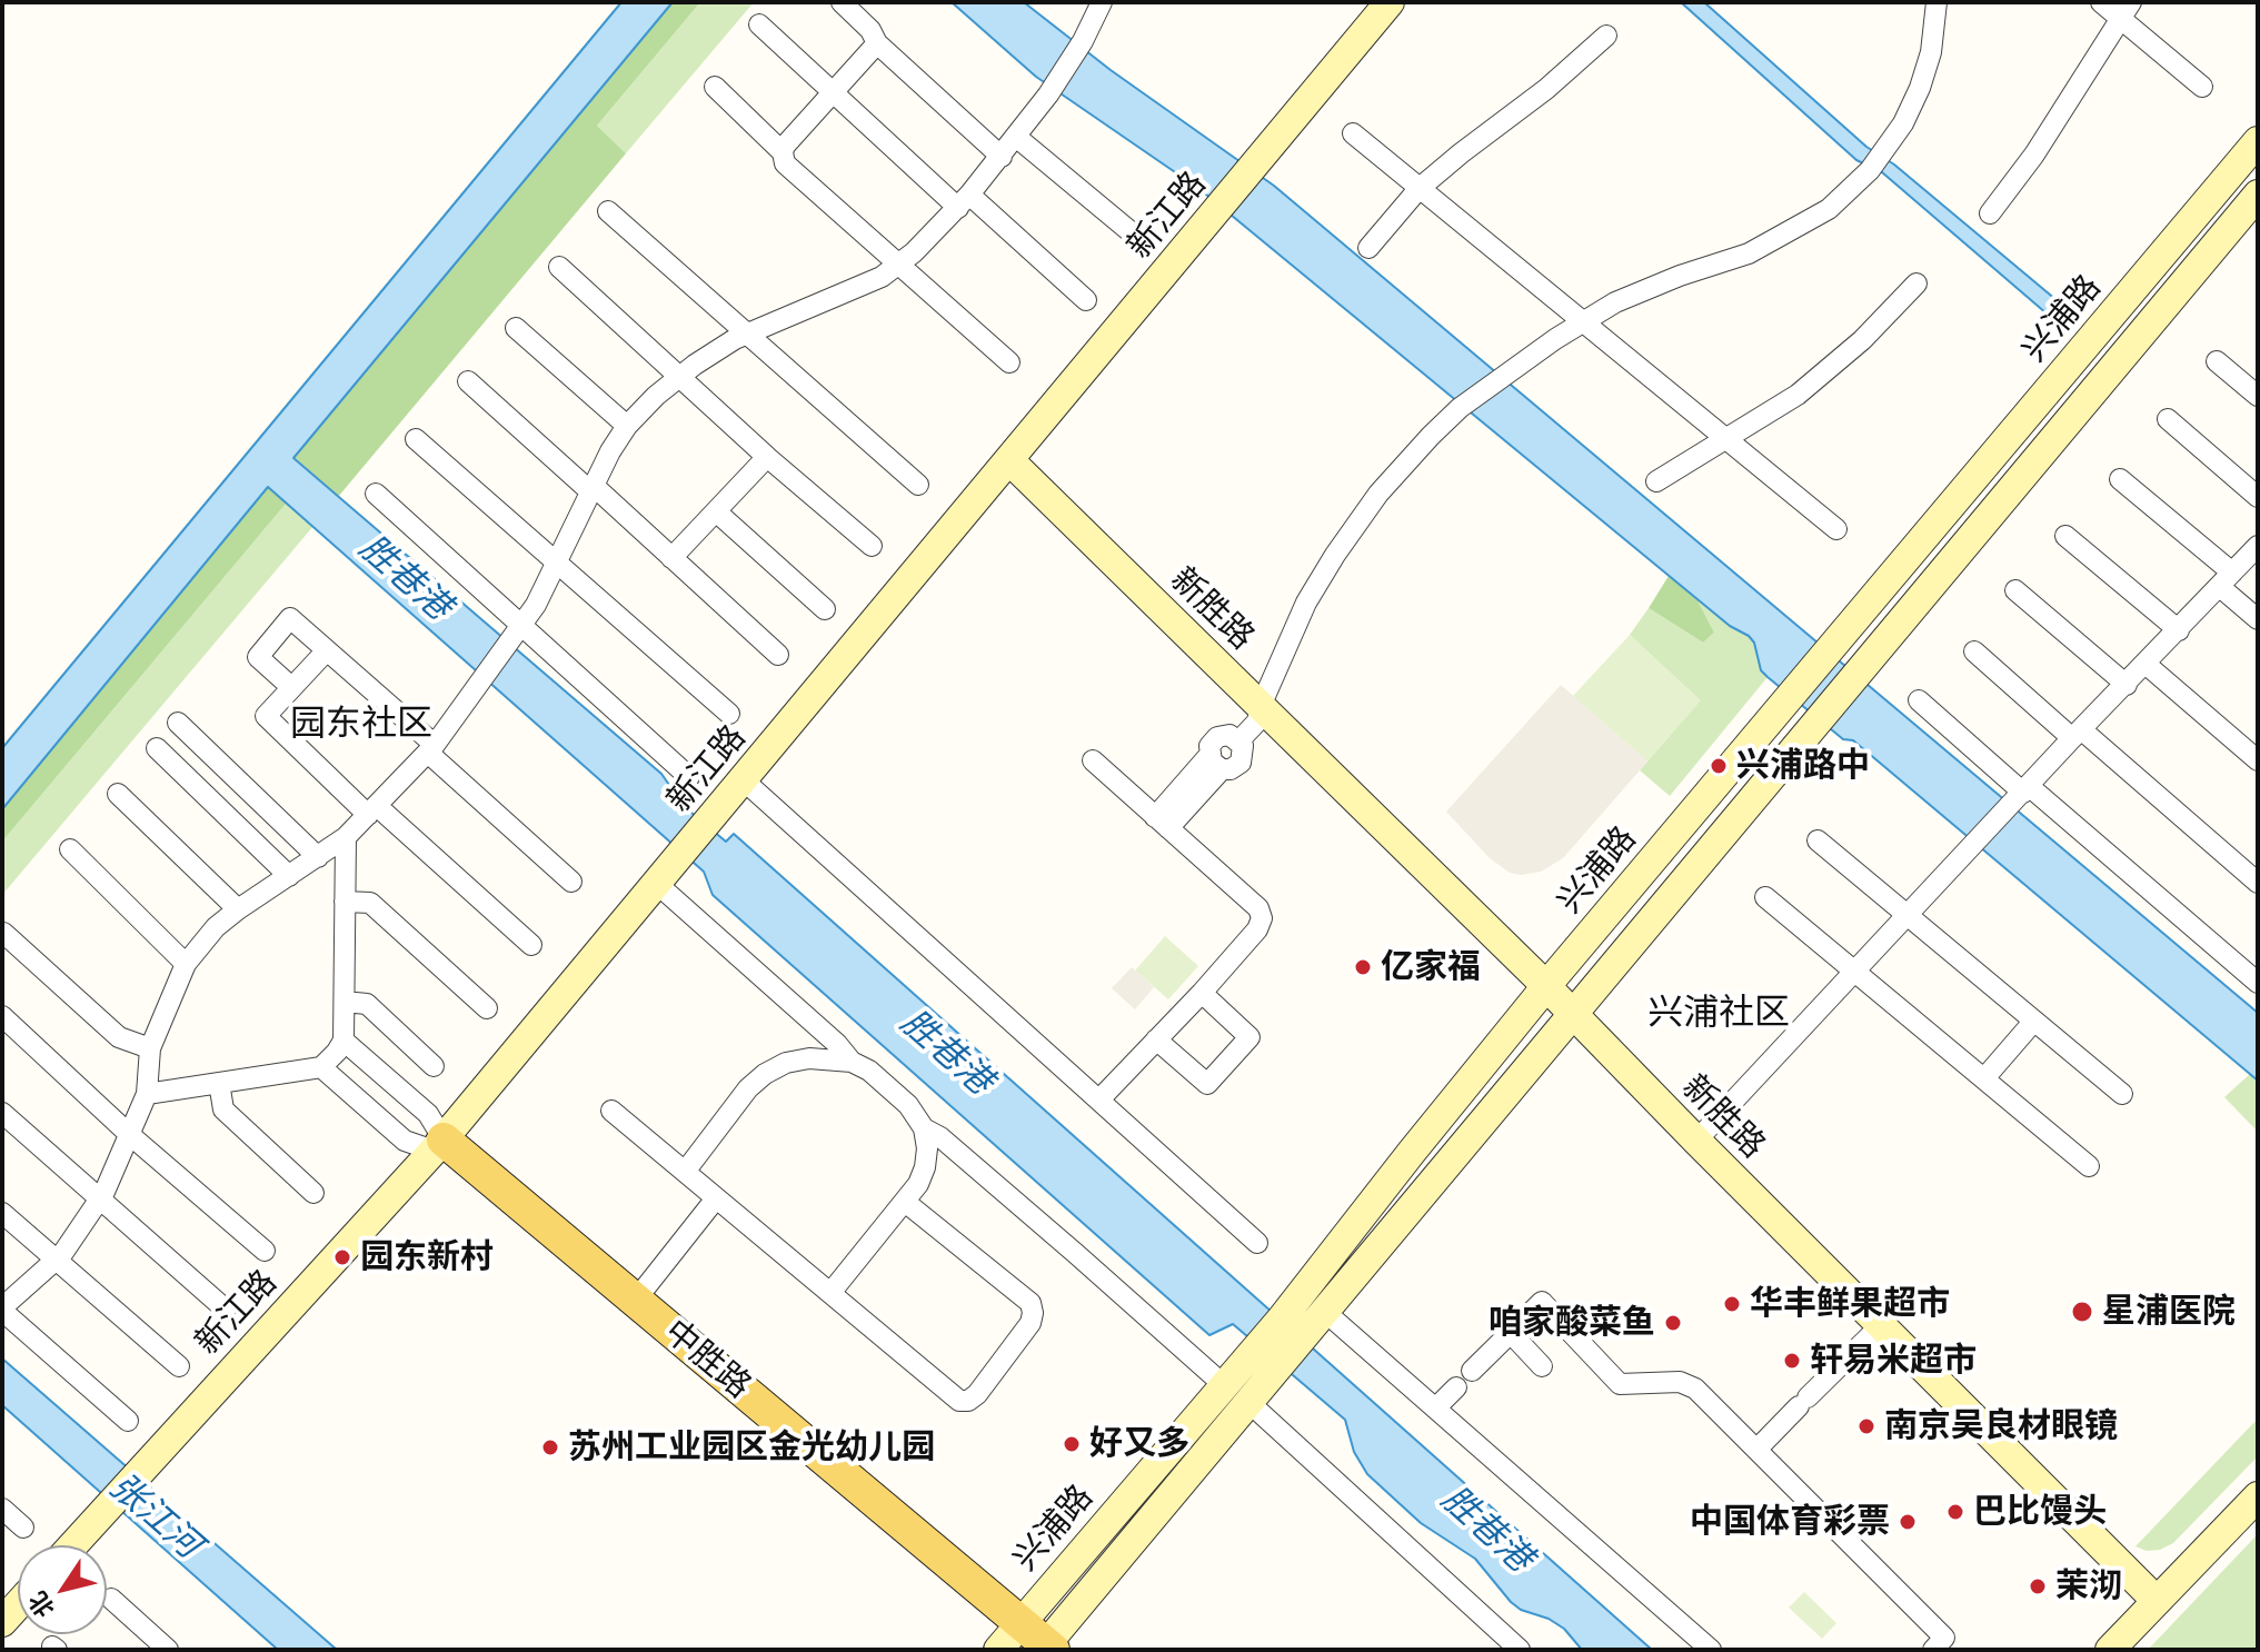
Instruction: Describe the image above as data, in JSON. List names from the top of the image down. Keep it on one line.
{"streets":{"main road":["中胜路"],"street":["新江路","兴浦路","新胜路"]},"crossings":[["新江路","新胜路"],["新江路","中胜路"],["兴浦路","新胜路"],["兴浦路","中胜路"]],"districts":["园东社区","兴浦社区"],"water":["胜巷港","张江河"],"places":["兴浦路中","亿家福","园东新村","华丰鲜果超市","星浦医院","咱家酸菜鱼","轩易米超市","南京吴良材眼镜","好又多","苏州工业园区金光幼儿园","巴比馒头","中国体育彩票","茉沏"],"north":"bottom left"}
